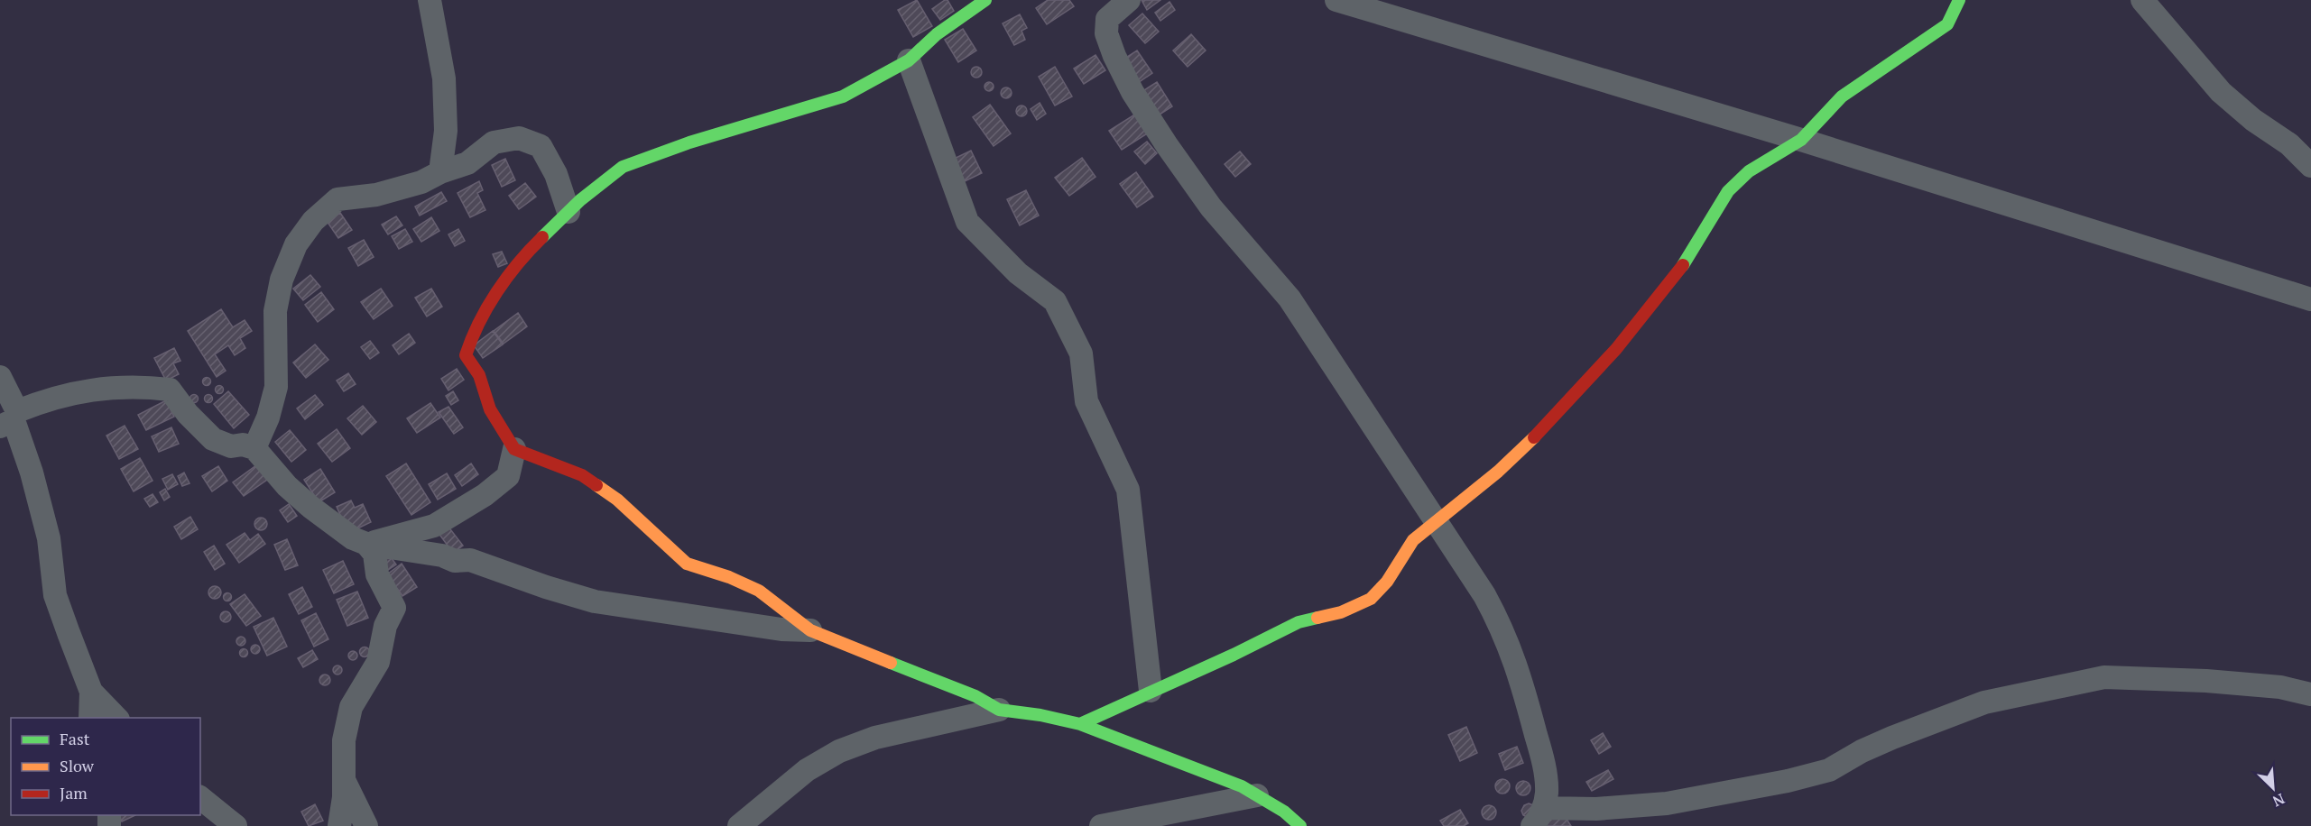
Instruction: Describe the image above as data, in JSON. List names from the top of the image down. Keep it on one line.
{"legend":["Fast","Slow","Jam"],"north":"bottom right"}
